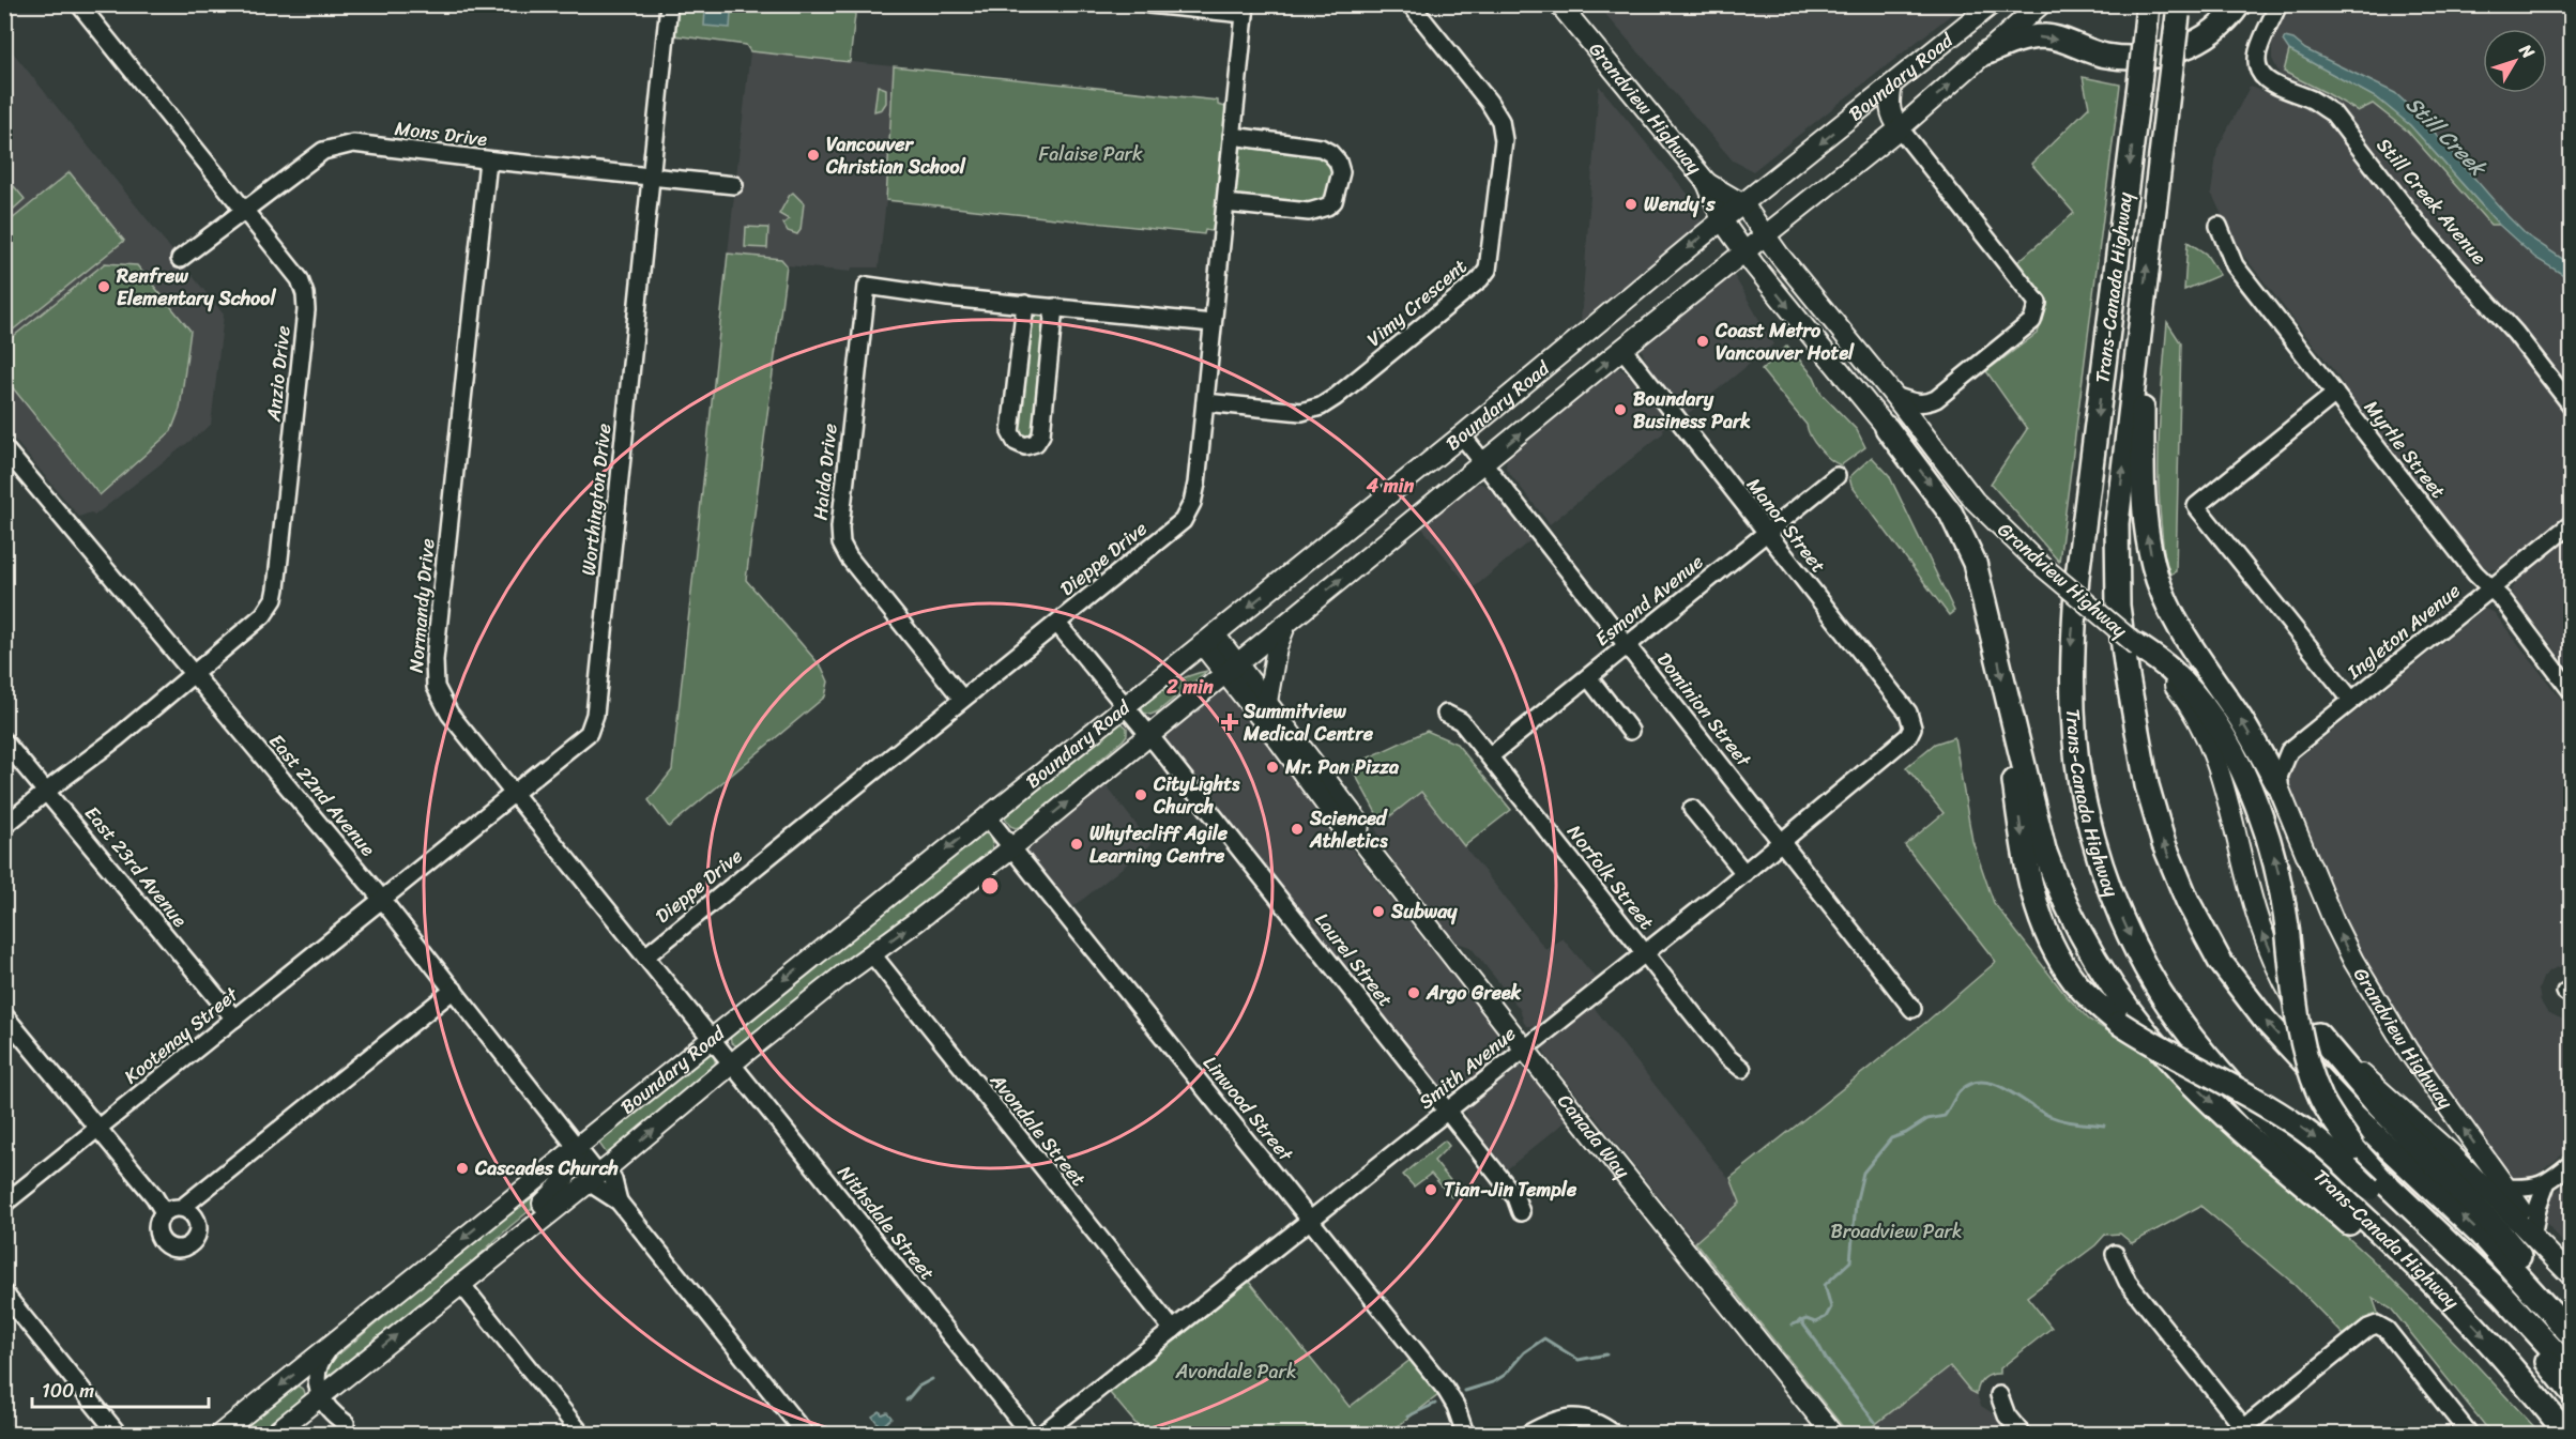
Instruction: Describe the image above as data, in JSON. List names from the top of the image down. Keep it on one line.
{"streets":{"highway":["Trans-Canada Highway"],"main road":["Boundary Road","Grandview Highway","Canada Way"],"street":["Mons Drive","Still Creek Avenue","Vimy Crescent","Anzio Drive","Myrtle Street","Haida Drive","Worthington Drive","Manor Street","Dieppe Drive","Esmond Avenue","Normandy Drive","Ingleton Avenue","Dominion Street","East 22nd Avenue","East 23rd Avenue","Norfolk Street","Laurel Street","Kootenay Street","Smith Avenue","Linwood Street","Avondale Street","Nithsdale Street"]},"crossings":[["Boundary Road","Grandview Highway"],["Boundary Road","Manor Street"],["Boundary Road","Normandy Drive"],["Boundary Road","Dominion Street"],["Boundary Road","East 22nd Avenue"],["Boundary Road","Laurel Street"],["Boundary Road","Linwood Street"],["Boundary Road","Avondale Street"],["Boundary Road","Canada Way"],["Boundary Road","Nithsdale Street"],["Grandview Highway","Ingleton Avenue"],["Mons Drive","Anzio Drive"],["Mons Drive","Worthington Drive"],["Mons Drive","Normandy Drive"],["Vimy Crescent","Dieppe Drive"],["Anzio Drive","East 22nd Avenue"],["Anzio Drive","East 23rd Avenue"],["Myrtle Street","Ingleton Avenue"],["Haida Drive","Dieppe Drive"],["Worthington Drive","Normandy Drive"],["Worthington Drive","East 22nd Avenue"],["Worthington Drive","Kootenay Street"],["Manor Street","Esmond Avenue"],["Manor Street","Smith Avenue"],["Dieppe Drive","Normandy Drive"],["Dieppe Drive","Laurel Street"],["Esmond Avenue","Dominion Street"],["Esmond Avenue","Norfolk Street"],["Normandy Drive","Nithsdale Street"],["Dominion Street","Smith Avenue"],["East 22nd Avenue","Kootenay Street"],["East 23rd Avenue","Kootenay Street"],["Norfolk Street","Smith Avenue"],["Laurel Street","Smith Avenue"],["Smith Avenue","Linwood Street"],["Smith Avenue","Avondale Street"],["Smith Avenue","Canada Way"]],"water":["Still Creek"],"parks":["Falaise Park","Broadview Park","Avondale Park"],"places":{"other":["Vancouver Christian School","Wendy's","Renfrew Elementary School","Coast Metro Vancouver Hotel","Boundary Business Park","Mr. Pan Pizza","CityLights Church","Scienced Athletics","Whytecliff Agile Learning Centre","Subway","Argo Greek","Cascades Church","Tian-Jin Temple"],"health":["Summitview Medical Centre"]},"scale_bar":"100 m","north":"top right","rings":["4 min","2 min"]}
